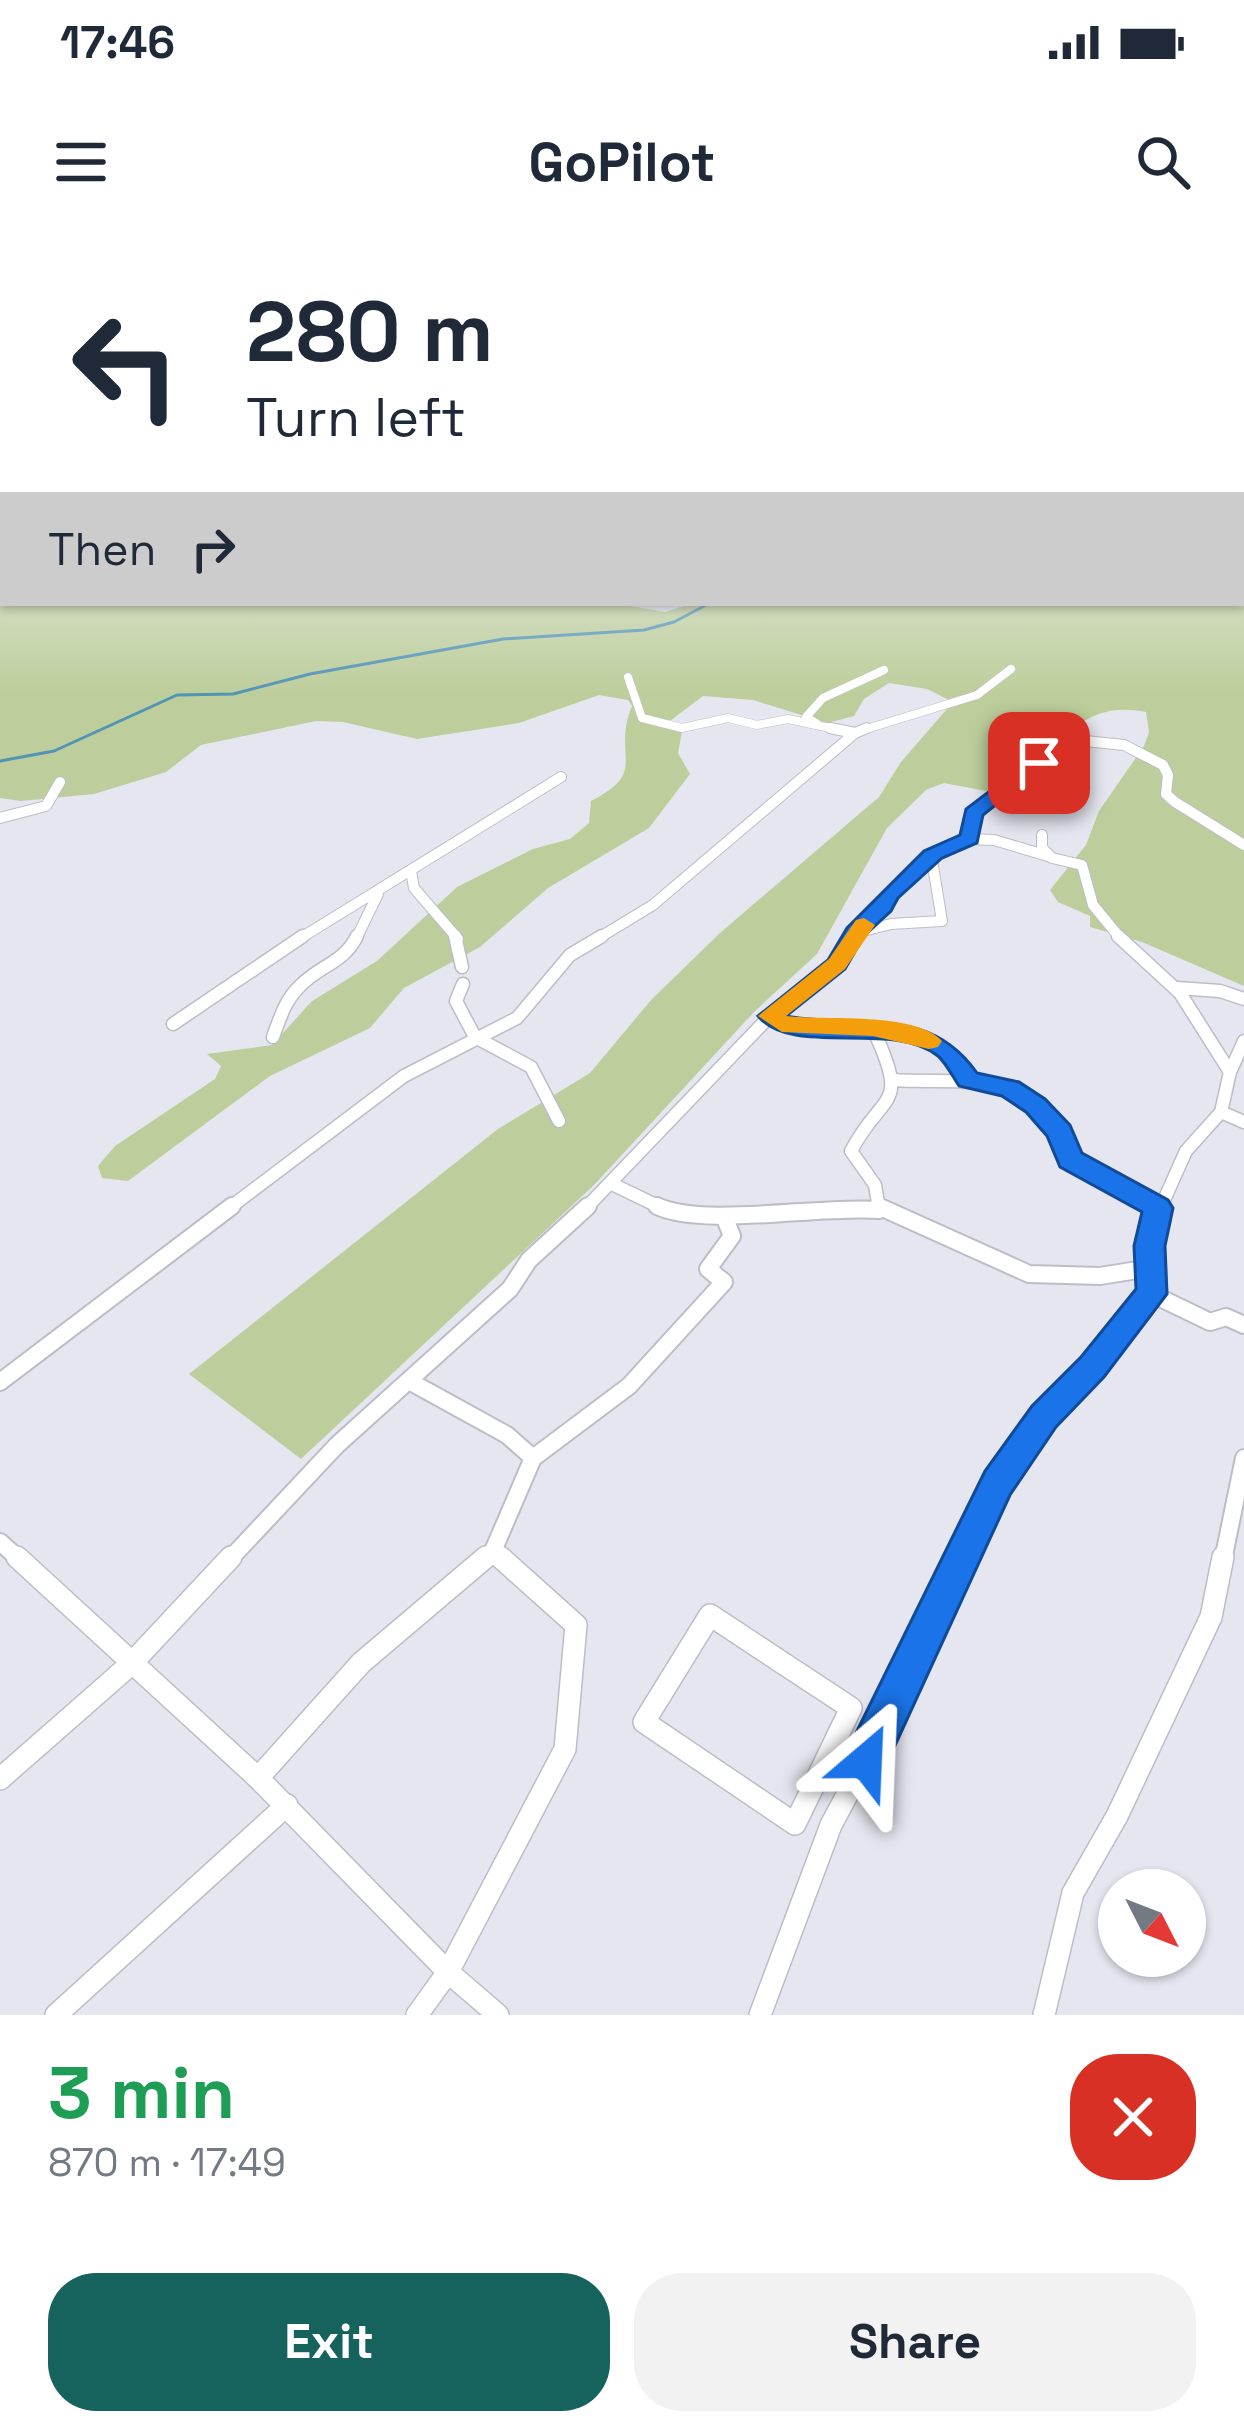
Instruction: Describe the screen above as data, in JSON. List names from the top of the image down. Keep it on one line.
{"north":"bottom right","page":{"status":"17:46","header":"GoPilot","turn":["280 m","Turn left"],"then":"Then","heading":["3 min","870 m · 17:49"],"buttons":["Exit","Share"]}}
